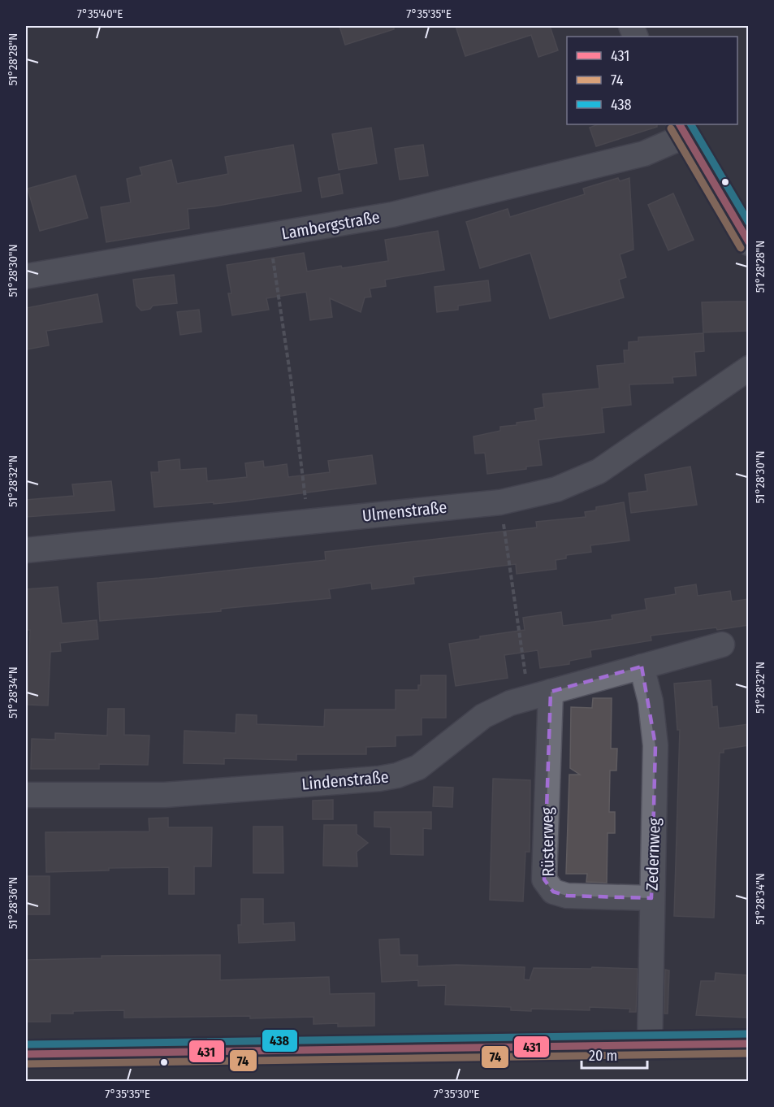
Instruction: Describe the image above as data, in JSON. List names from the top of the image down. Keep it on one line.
{"streets":{"street":["Lambergstraße","Ulmenstraße","Lindenstraße","Rüsterweg","Zedernweg"]},"crossings":[["Lindenstraße","Rüsterweg"],["Lindenstraße","Zedernweg"],["Rüsterweg","Zedernweg"]],"lines":["transit line 431","transit line 438","transit line 74"],"legend":["431","74","438"],"scale_bar":"20 m","coordinates":["7°35'40\"E","7°35'35\"E","51°28'28\"N","51°28'30\"N","51°28'32\"N","51°28'34\"N","51°28'36\"N","7°35'30\"E"]}
